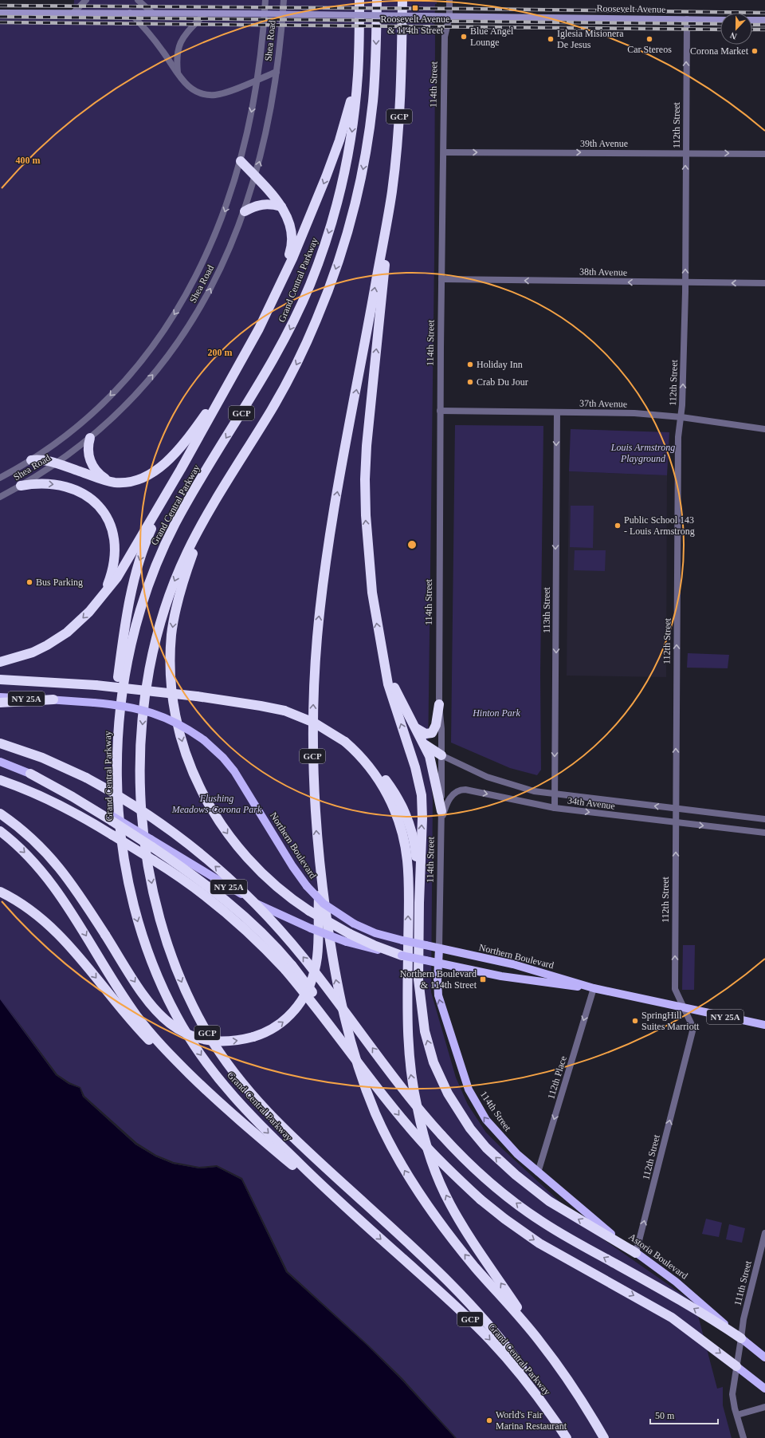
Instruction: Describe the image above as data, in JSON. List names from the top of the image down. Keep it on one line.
{"streets":{"highway":["GCP","Grand Central Parkway"],"main road":["Roosevelt Avenue","114th Street","NY 25A","Northern Boulevard","Astoria Boulevard"],"street":["Shea Road","112th Street","39th Avenue","38th Avenue","37th Avenue","113th Street","34th Avenue","112th Place","111th Street"]},"crossings":[["Roosevelt Avenue","114th Street"],["Roosevelt Avenue","112th Street"],["114th Street","39th Avenue"],["114th Street","38th Avenue"],["114th Street","37th Avenue"],["114th Street","34th Avenue"],["114th Street","Northern Boulevard"],["114th Street","112th Place"],["114th Street","Astoria Boulevard"],["112th Street","39th Avenue"],["112th Street","38th Avenue"],["112th Street","37th Avenue"],["112th Street","34th Avenue"],["112th Street","Northern Boulevard"],["112th Street","Astoria Boulevard"],["37th Avenue","113th Street"],["113th Street","34th Avenue"],["Northern Boulevard","112th Place"],["112th Place","Astoria Boulevard"],["Astoria Boulevard","111th Street"]],"one_way":["112th Street","39th Avenue","38th Avenue","113th Street","112th Place"],"parks":["Louis Armstrong Playground","Hinton Park","Flushing Meadows-Corona Park"],"places":{"transit":["Roosevelt Avenue & 114th Street","Northern Boulevard & 114th Street"],"other":["Blue Angel Lounge","Iglesia Misionera De Jesus","Car Stereos","Corona Market","Holiday Inn","Crab Du Jour","Public School 143 - Louis Armstrong","Bus Parking","SpringHill Suites Marriott","World's Fair Marina Restaurant"]},"scale_bar":"50 m","north":"bottom","rings":["400 m","200 m"]}
